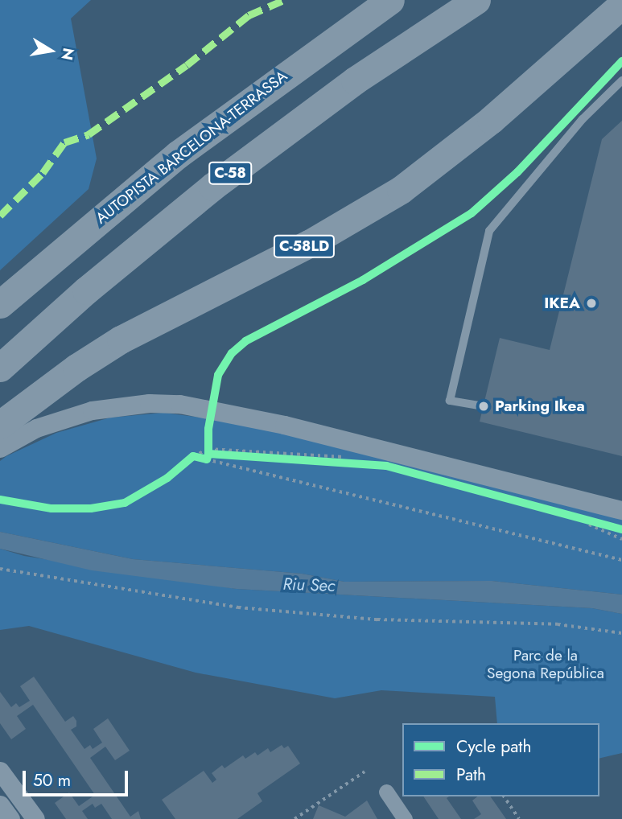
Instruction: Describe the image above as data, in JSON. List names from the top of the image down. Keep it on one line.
{"streets":{"highway":["AUTOPISTA BARCELONA-TERRASSA","C-58","C-58LD"]},"water":["Riu Sec"],"parks":["Parc de la Segona República"],"places":["IKEA","Parking Ikea"],"legend":["Cycle path","Path"],"scale_bar":"50 m","north":"right"}
